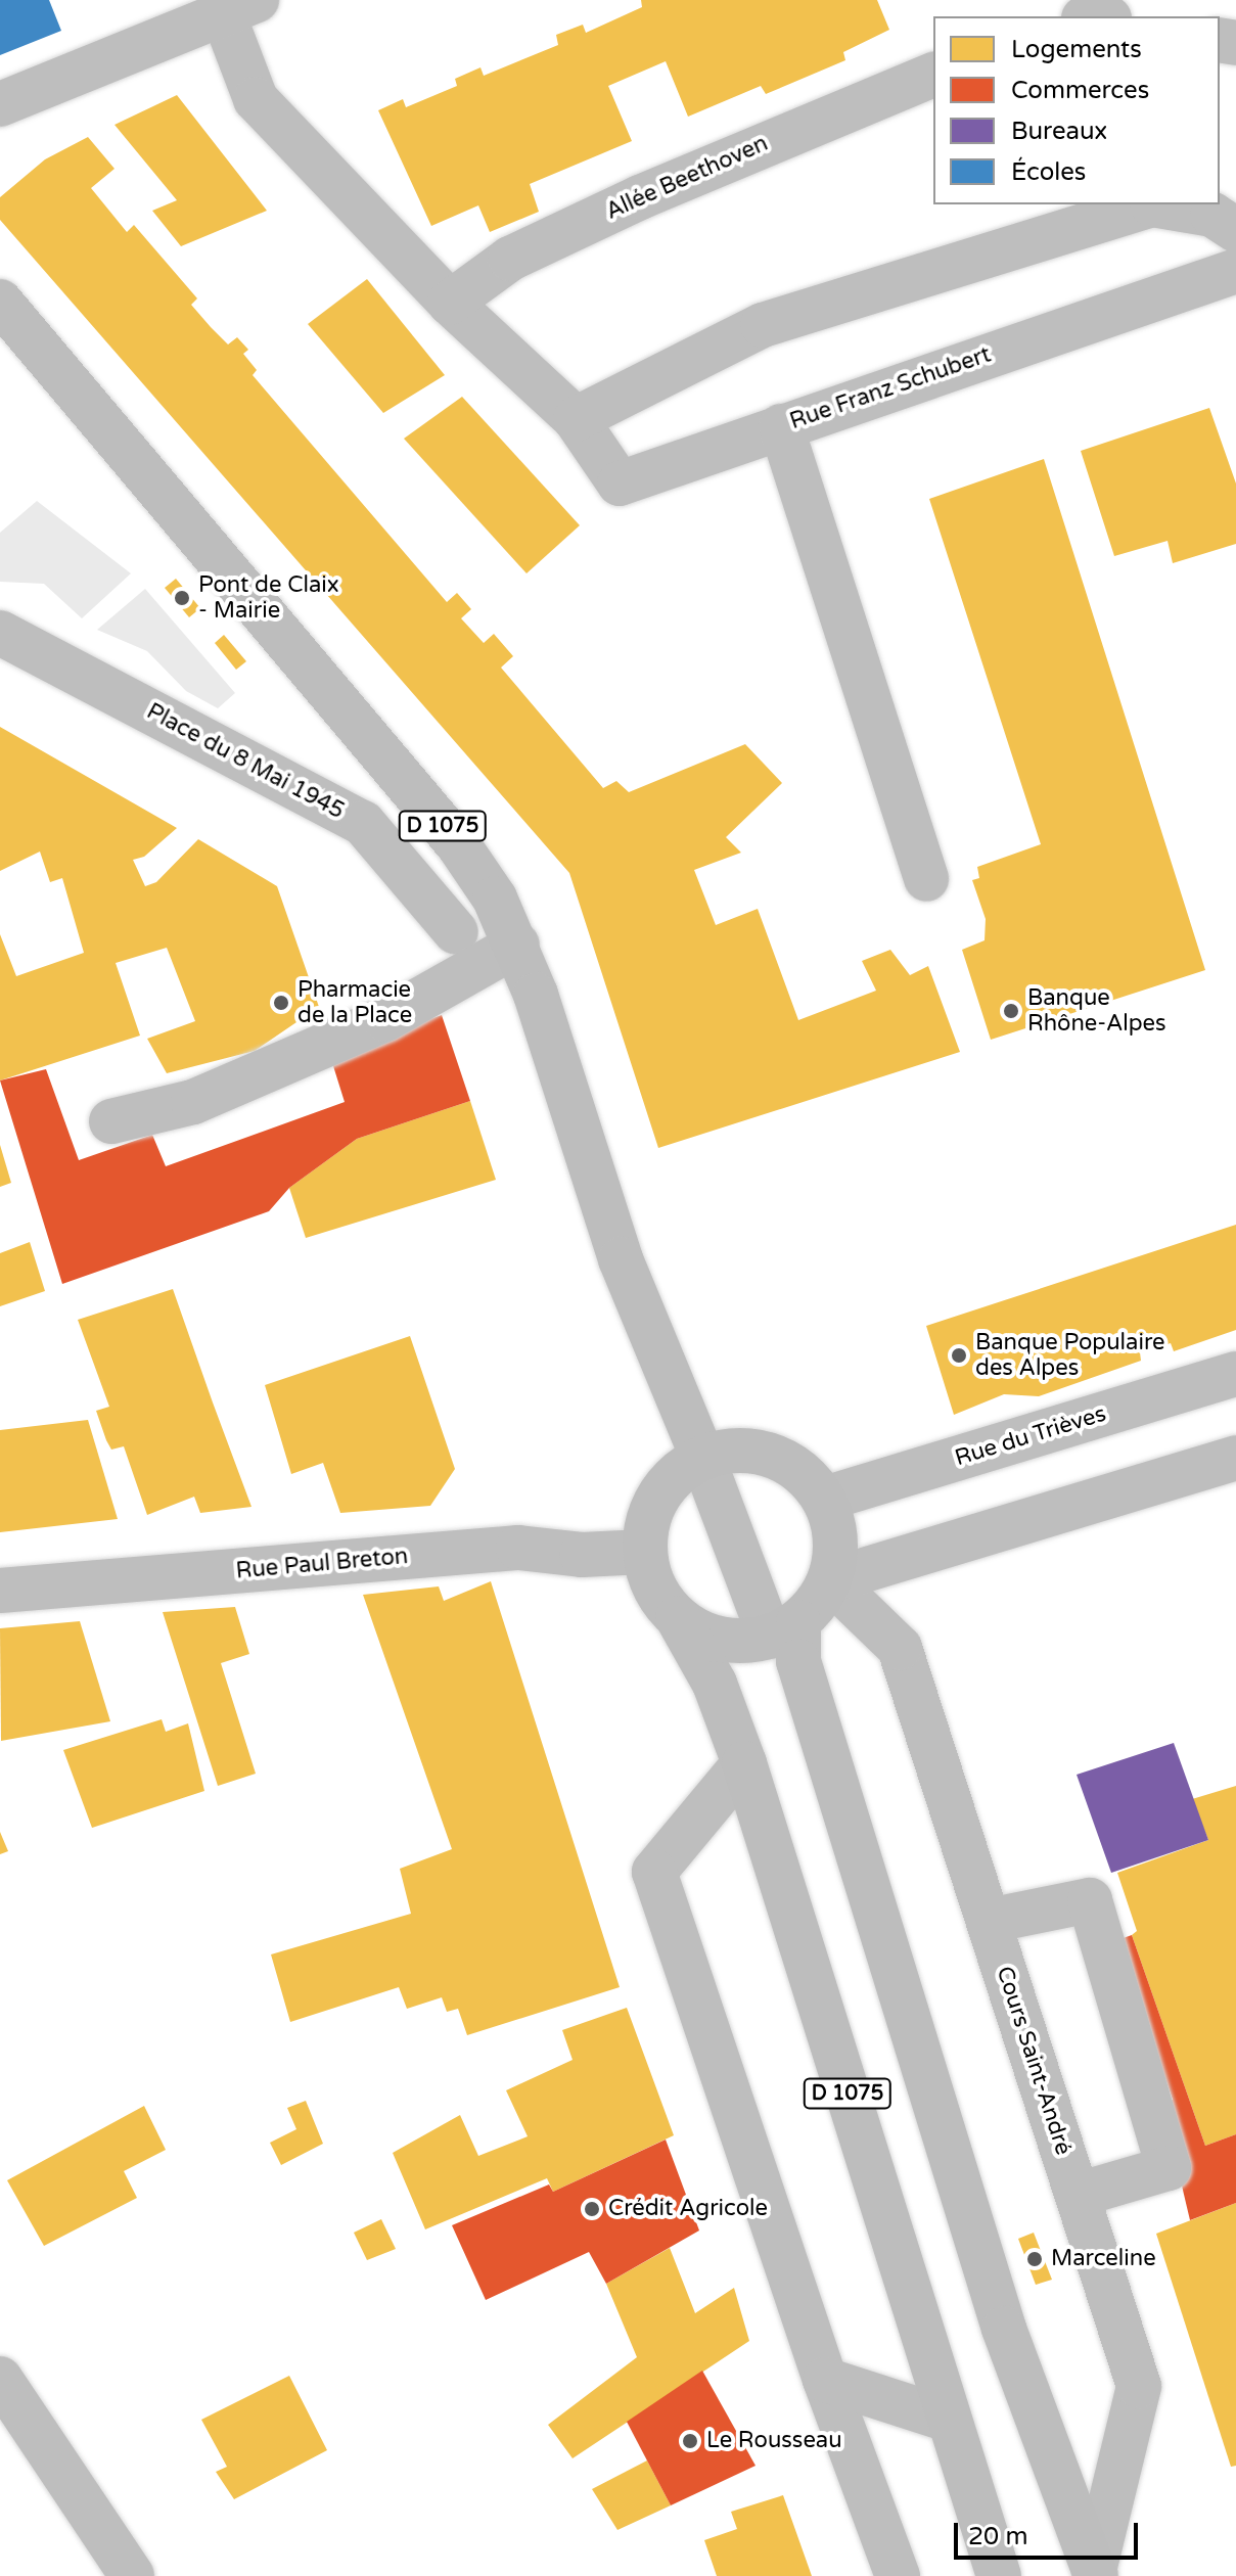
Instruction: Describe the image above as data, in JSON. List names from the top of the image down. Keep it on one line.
{"streets":{"main road":["D 1075","Cours Saint-André"],"street":["Allée Beethoven","Rue Franz Schubert","Place du 8 Mai 1945","Rue du Trièves","Rue Paul Breton"]},"crossings":[["Allée Beethoven","Rue Franz Schubert"]],"places":["Pont de Claix - Mairie","Pharmacie de la Place","Banque Rhône-Alpes","Banque Populaire des Alpes","Crédit Agricole","Marceline","Le Rousseau"],"legend":["Logements","Commerces","Bureaux","Écoles"],"scale_bar":"20 m"}
